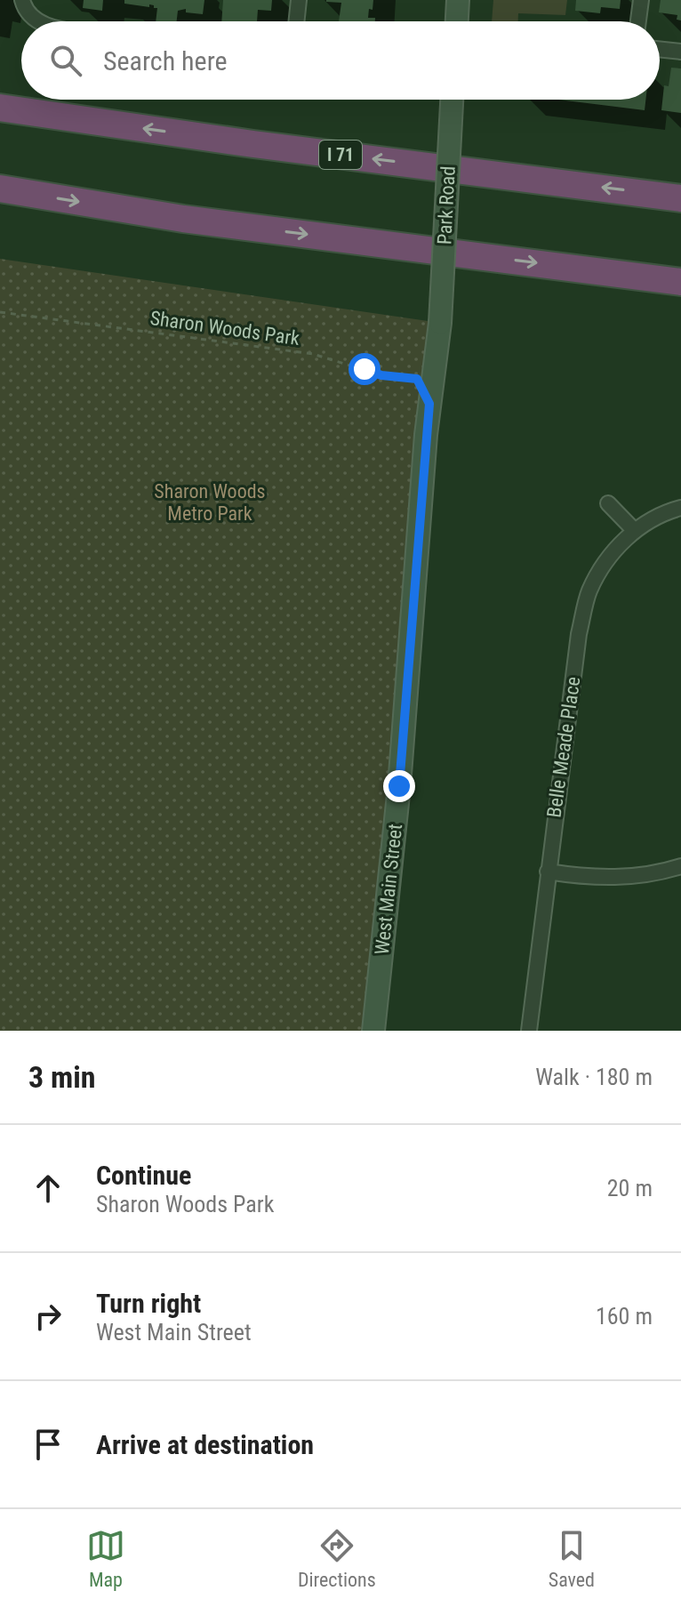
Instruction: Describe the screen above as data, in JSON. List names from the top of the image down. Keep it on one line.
{"streets":{"highway":["I 71"],"main road":["Park Road","West Main Street"],"street":["Belle Meade Place"],"path":["Sharon Woods Park"]},"crossings":[["Park Road","West Main Street"],["Sharon Woods Park","West Main Street"]],"parks":["Sharon Woods Metro Park"],"page":{"search":"Search here","heading":["3 min","Walk · 180 m"],"list":[["Continue","Sharon Woods Park","20 m"],["Turn right","West Main Street","160 m"],"Arrive at destination"],"nav":["Map","Directions","Saved"]}}
